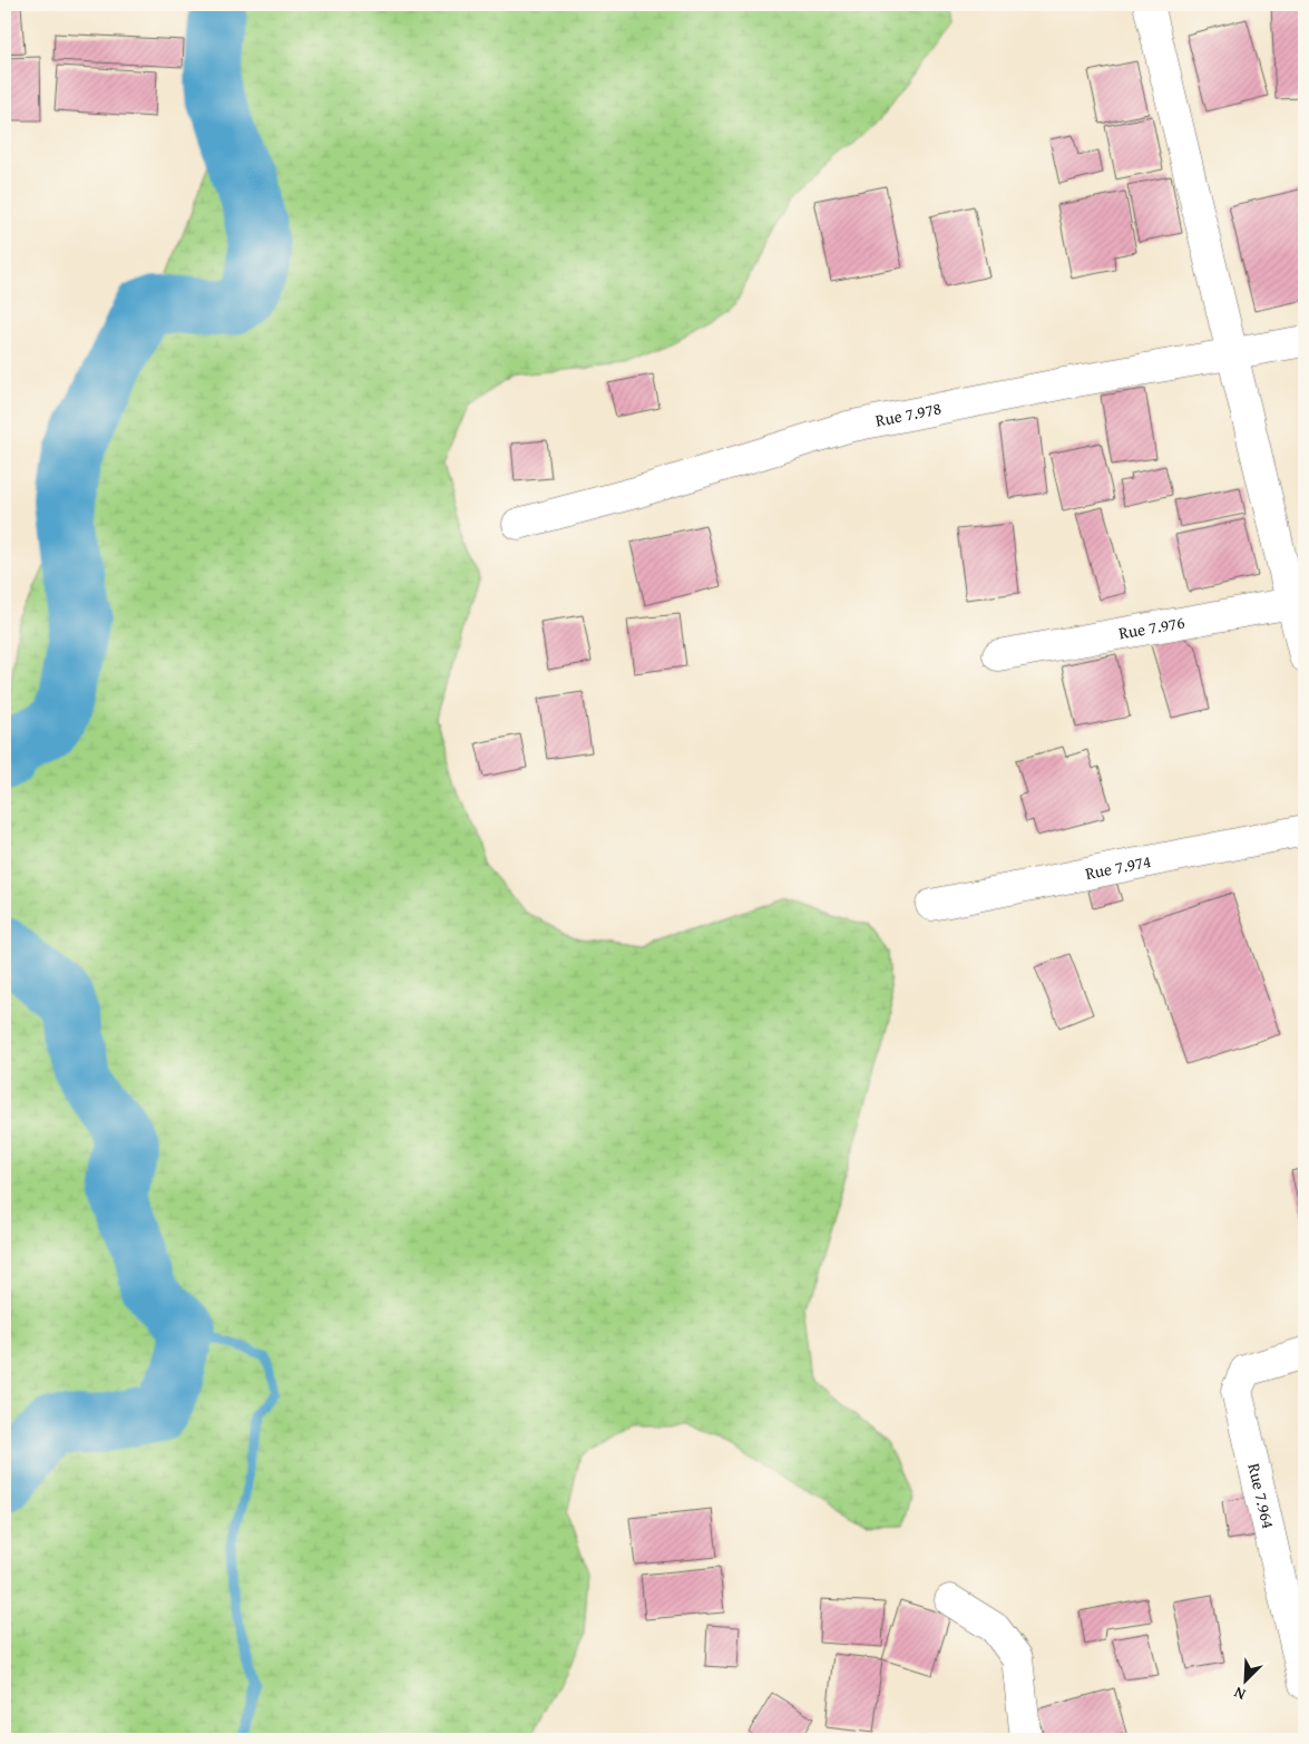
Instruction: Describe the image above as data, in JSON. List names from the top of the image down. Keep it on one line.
{"streets":{"street":["Rue 7.978","Rue 7.976","Rue 7.974","Rue 7.964"]},"north":"bottom left"}
